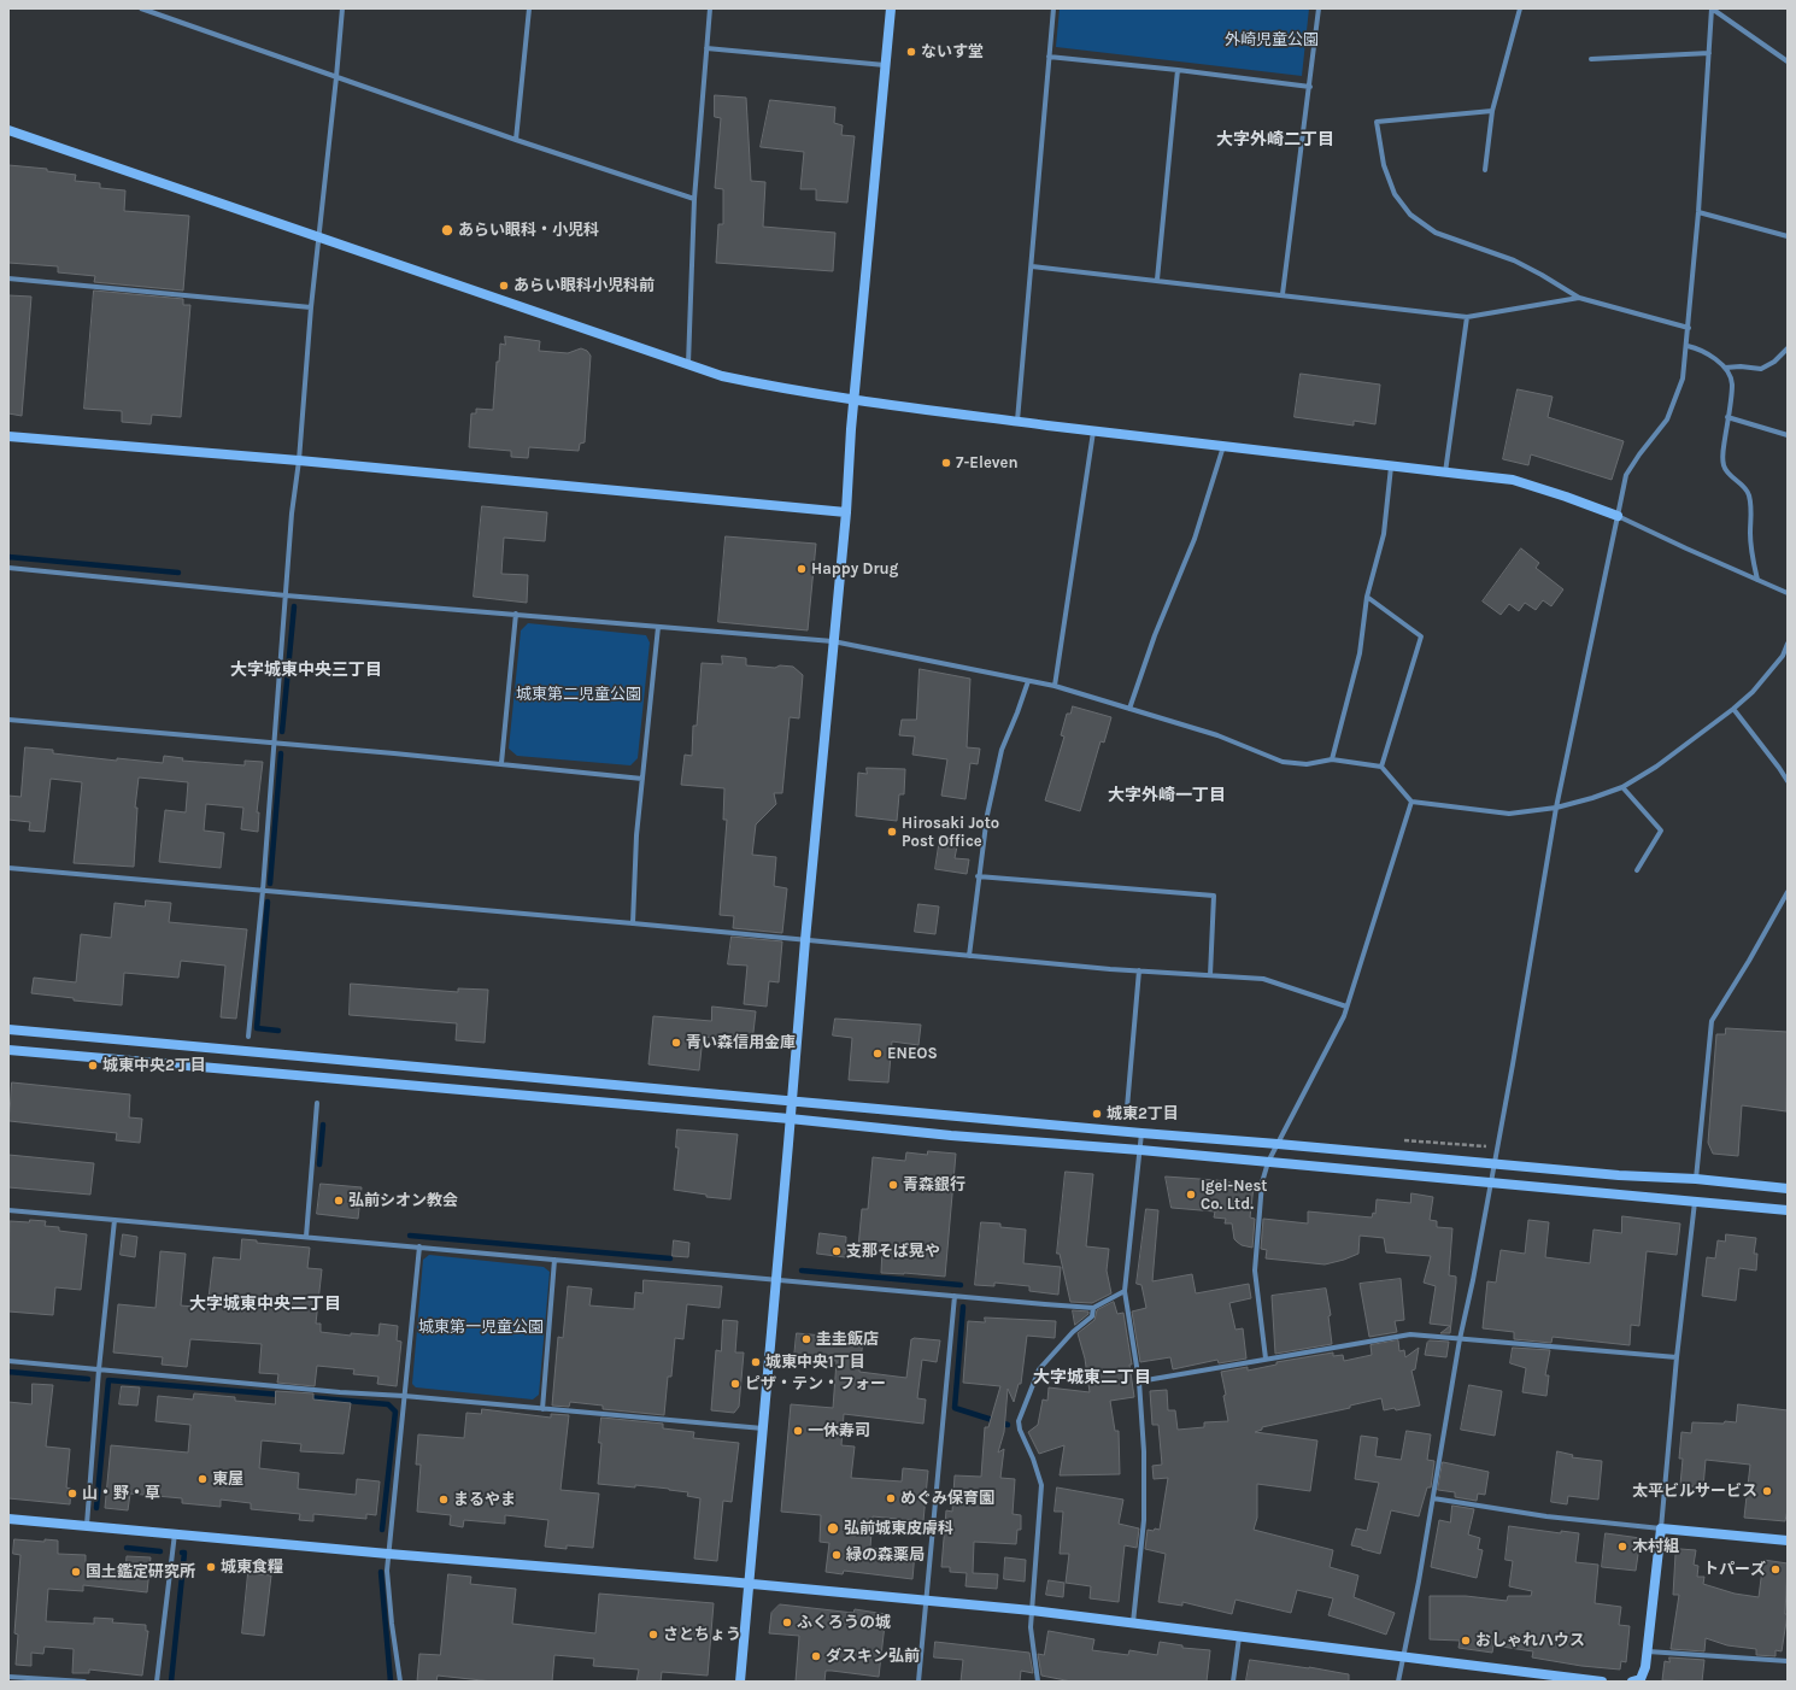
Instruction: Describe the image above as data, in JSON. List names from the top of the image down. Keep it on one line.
{"districts":["大字外崎二丁目","大字城東中央三丁目","大字外崎一丁目","大字城東中央二丁目","大字城東二丁目"],"parks":["外崎児童公園","城東第二児童公園","城東第一児童公園"],"places":["ないす堂","あらい眼科・小児科","あらい眼科小児科前","7-Eleven","Happy Drug","Hirosaki Joto Post Office","青い森信用金庫","ENEOS","城東中央2丁目","城東2丁目","青森銀行","Igel-Nest Co. Ltd.","弘前シオン教会","支那そば晃や","圭圭飯店","城東中央1丁目","ピザ・テン・フォー","一休寿司","東屋","太平ビルサービス","山・野・草","めぐみ保育園","まるやま","弘前城東皮膚科","木村組","緑の森薬局","城東食糧","トパーズ","国土鑑定研究所","ふくろうの城","さとちょう","おしゃれハウス","ダスキン弘前"]}
